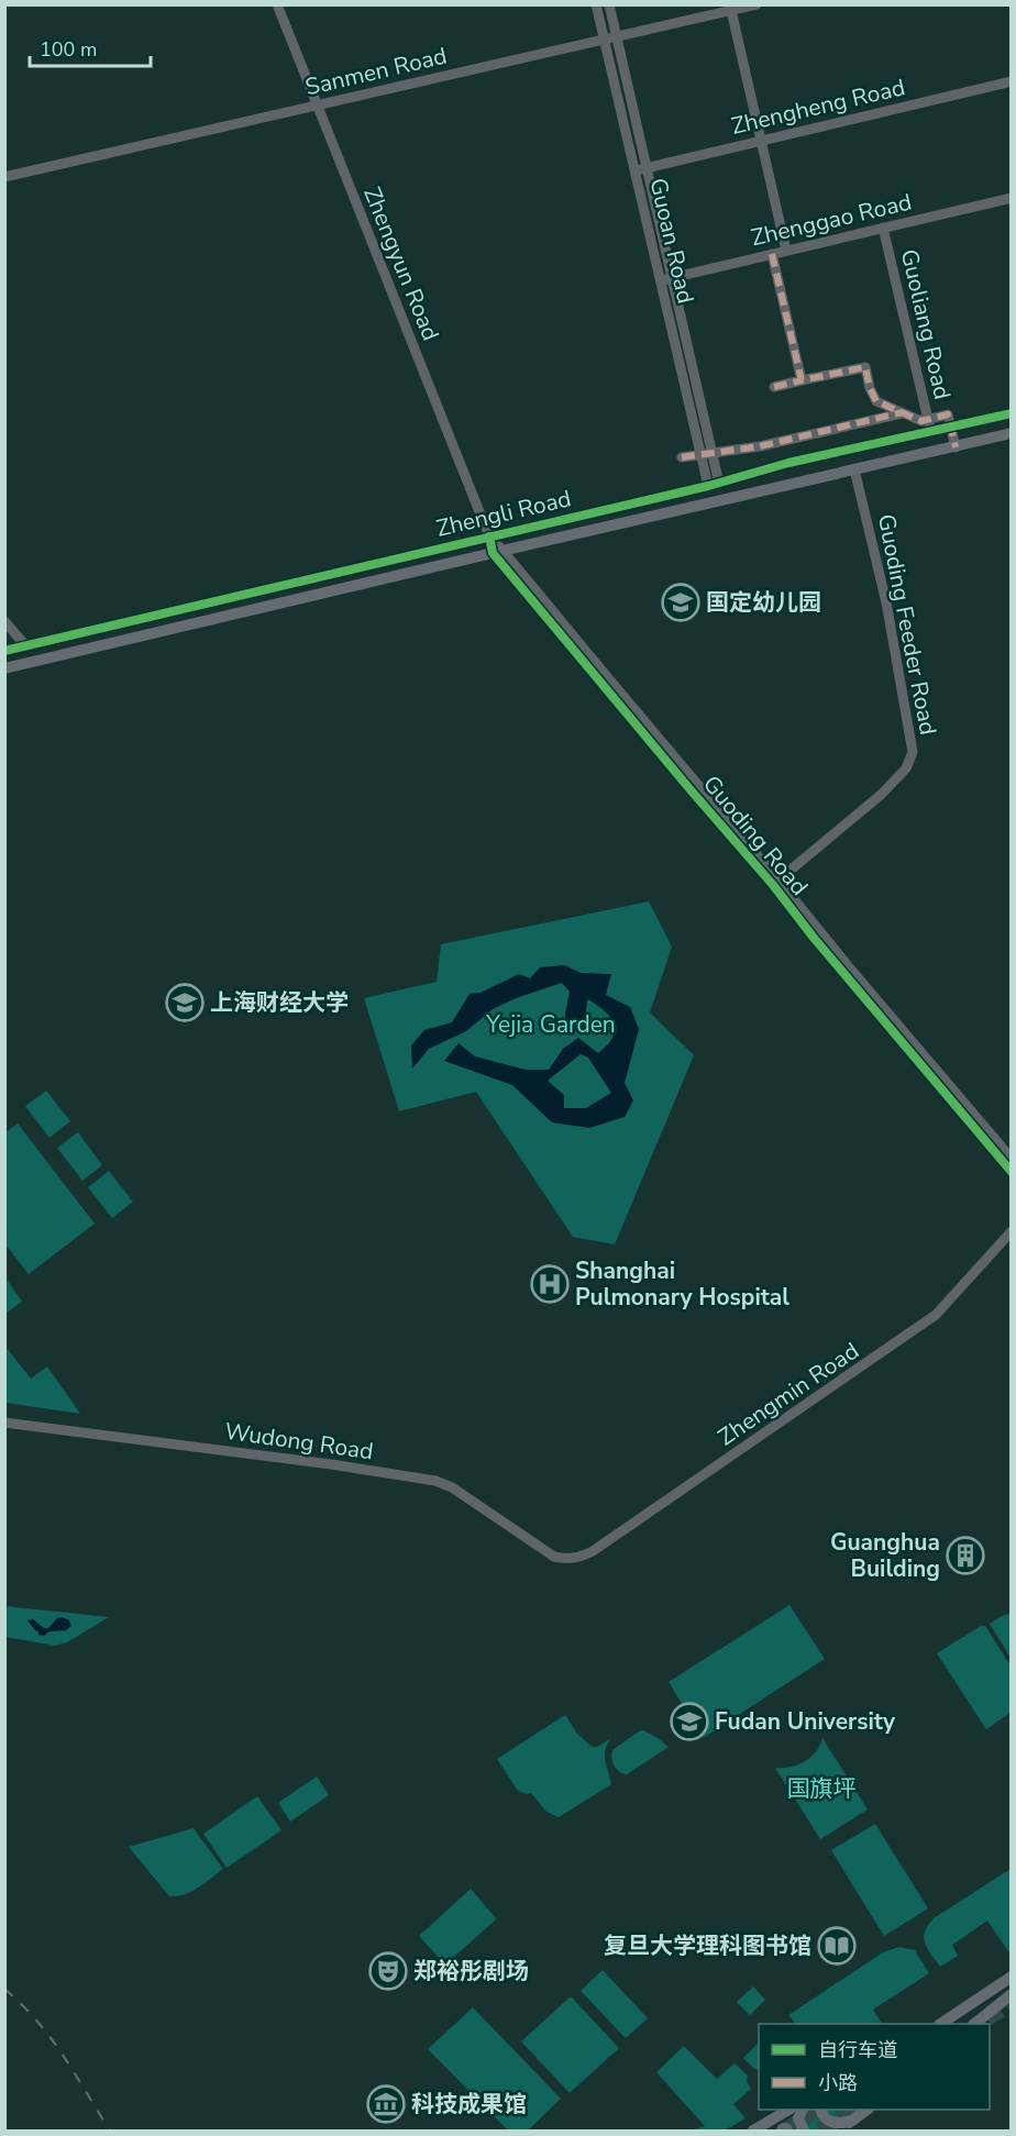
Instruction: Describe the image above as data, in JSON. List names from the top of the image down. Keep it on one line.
{"streets":{"main road":["Zhengli Road"],"street":["Sanmen Road","Zhengheng Road","Zhenggao Road","Guoan Road","Zhengyun Road","Guoliang Road","Guoding Feeder Road","Guoding Road","Zhengmin Road","Wudong Road"]},"crossings":[["Sanmen Road","Guoan Road"],["Sanmen Road","Zhengyun Road"],["Zhengheng Road","Guoan Road"],["Zhenggao Road","Guoan Road"],["Zhenggao Road","Guoliang Road"],["Guoan Road","Zhengli Road"],["Zhengyun Road","Zhengli Road"],["Zhengyun Road","Guoding Road"],["Guoliang Road","Zhengli Road"],["Zhengli Road","Guoding Feeder Road"],["Zhengli Road","Guoding Road"],["Guoding Feeder Road","Guoding Road"],["Zhengmin Road","Wudong Road"]],"parks":["Yejia Garden","国旗坪"],"places":{"school or university":["国定幼儿园","上海财经大学","Fudan University"],"hospital":["Shanghai Pulmonary Hospital"],"building":["Guanghua Building"],"library":["复旦大学理科图书馆"],"theatre":["郑裕彤剧场‌"],"museum":["科技成果馆"]},"legend":["自行车道","小路"],"scale_bar":"100 m"}
